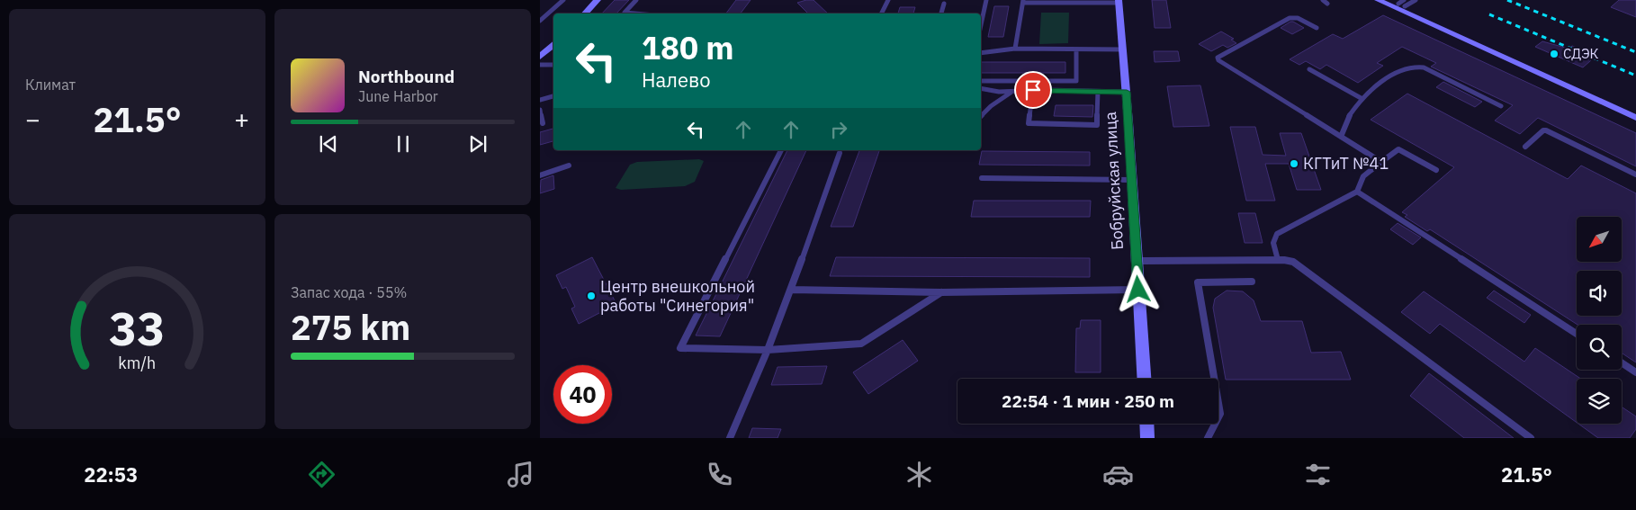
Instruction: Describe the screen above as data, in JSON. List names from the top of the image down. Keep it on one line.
{"streets":{"street":["Бобруйская улица"]},"places":["СДЭК","КГТиТ №41","Центр внешкольной работы \"Синегория\""],"north":"bottom left","page":{"tile":["Климат",["Запас хода · 55%","275 km"]],"turn":["180 m","Налево"],"song":["Northbound","June Harbor"],"heat":["−","21.5°","+"],"limit":"40","trip":"22:54 · 1 мин · 250 m","tabs":["22:53","21.5°"],"gauge":["33","km/h"]}}
